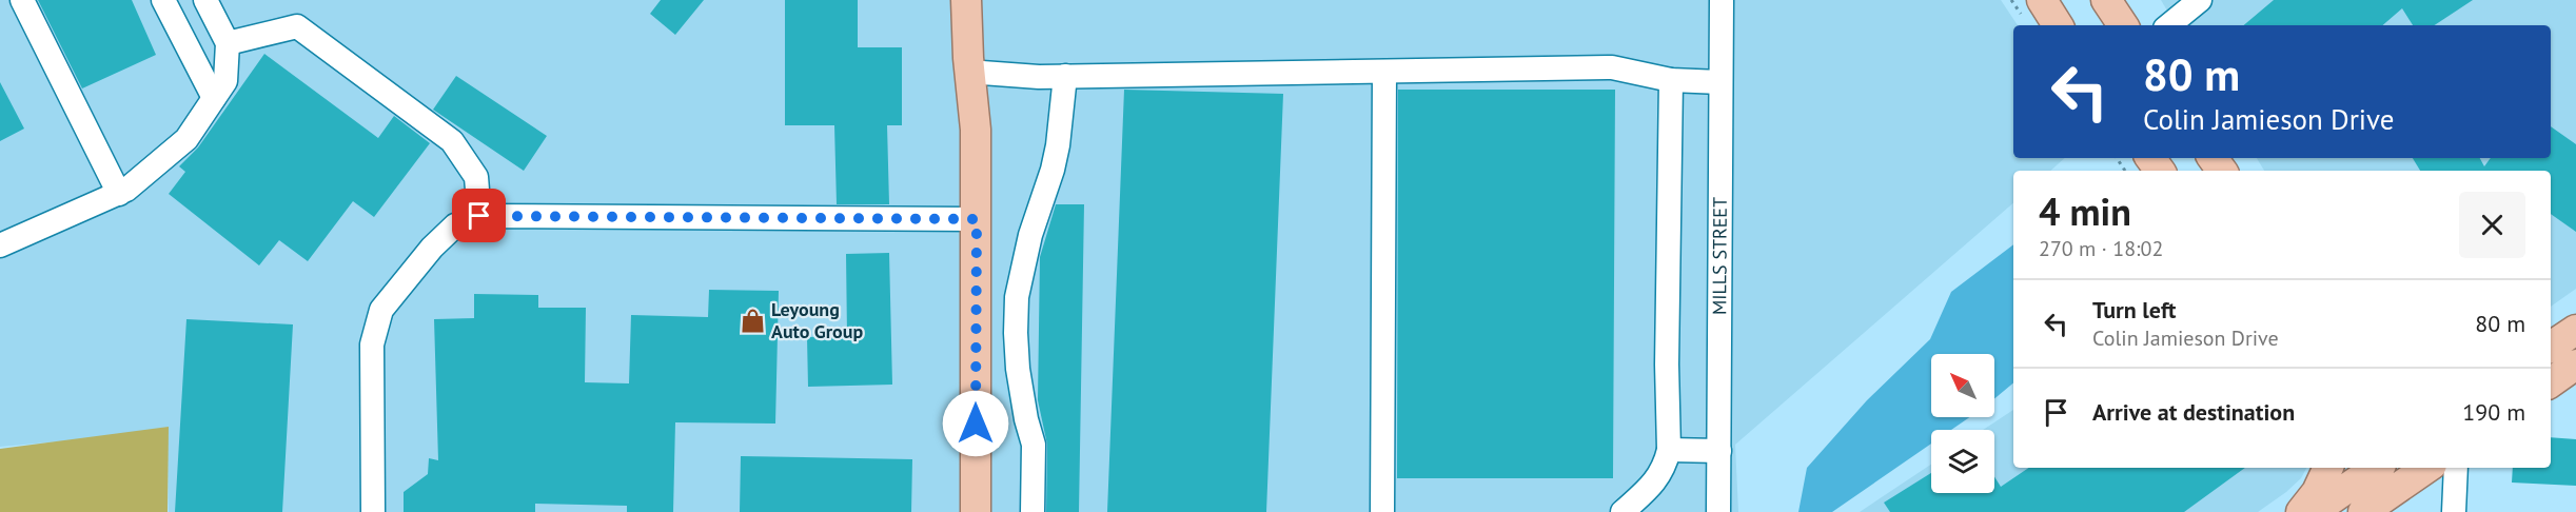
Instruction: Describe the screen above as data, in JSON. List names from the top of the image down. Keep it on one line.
{"streets":{"street":["MILLS STREET"]},"places":{"shop":["Leyoung Auto Group"]},"north":"top left","page":{"turn":["80 m","Colin Jamieson Drive"],"heading":["4 min","270 m · 18:02"],"list":[{"name":"Turn left","note":"Colin Jamieson Drive","value":"80 m"},{"name":"Arrive at destination","value":"190 m"}]}}
